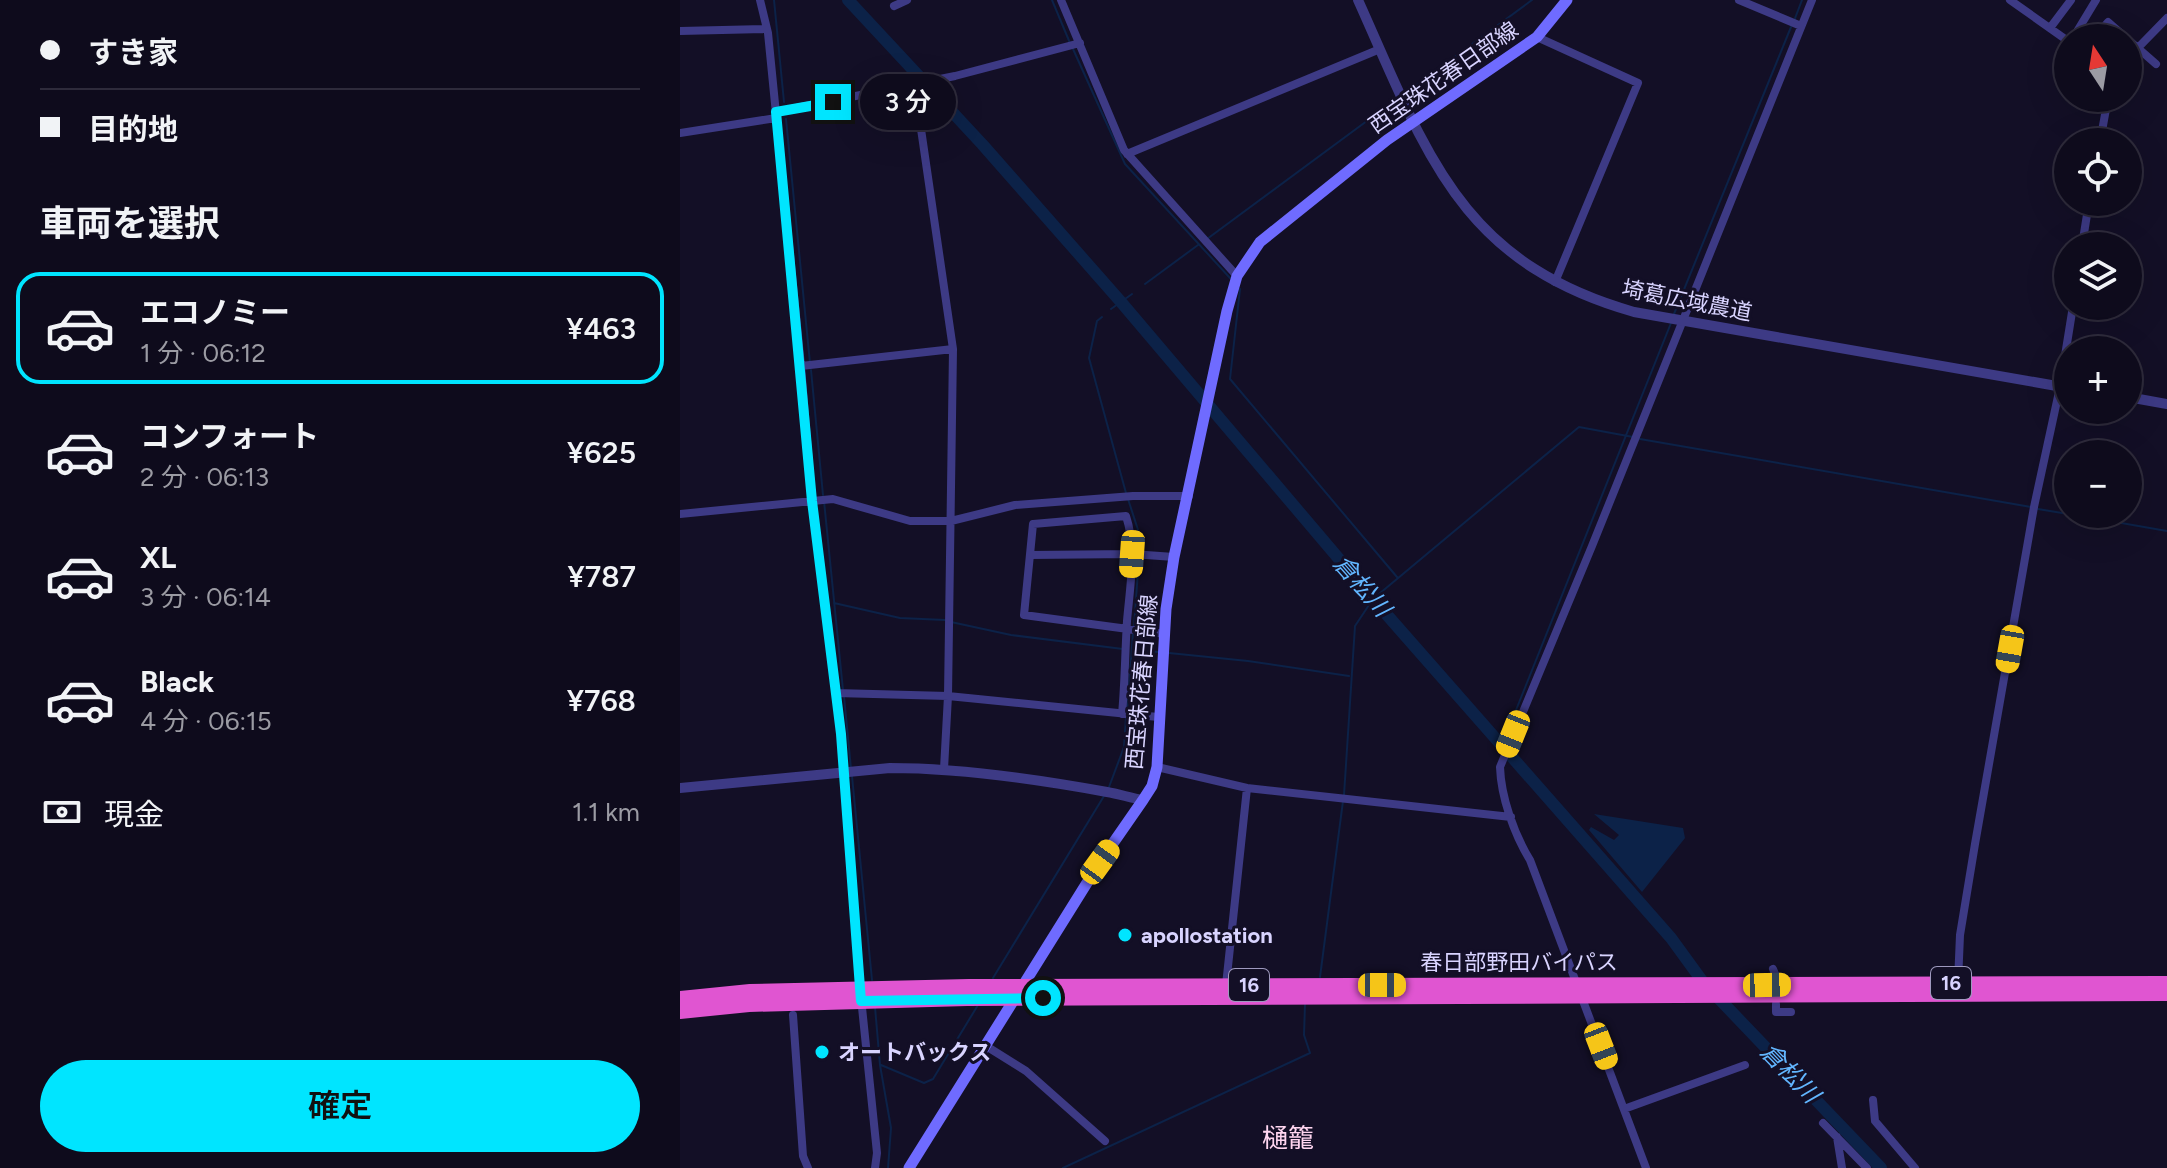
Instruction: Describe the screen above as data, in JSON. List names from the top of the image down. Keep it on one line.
{"streets":{"highway":["春日部野田バイパス","16"],"main road":["西宝珠花春日部線"],"street":["埼葛広域農道"]},"crossings":[["西宝珠花春日部線","埼葛広域農道"],["西宝珠花春日部線","春日部野田バイパス"]],"districts":["樋籠"],"water":["倉松川"],"places":["apollostation","オートバックス"],"north":"top","page":{"banner":["すき家","目的地"],"map_buttons":["+","−"],"bubble":"3 分","heading":"車両を選択","list":[{"name":"エコノミー","note":"1 分 · 06:12","value":"¥463"},{"name":"コンフォート","note":"2 分 · 06:13","value":"¥625"},{"name":"XL","note":"3 分 · 06:14","value":"¥787"},{"name":"Black","note":"4 分 · 06:15","value":"¥768"}],"pay":["現金","1.1 km"],"buttons":"確定"}}
